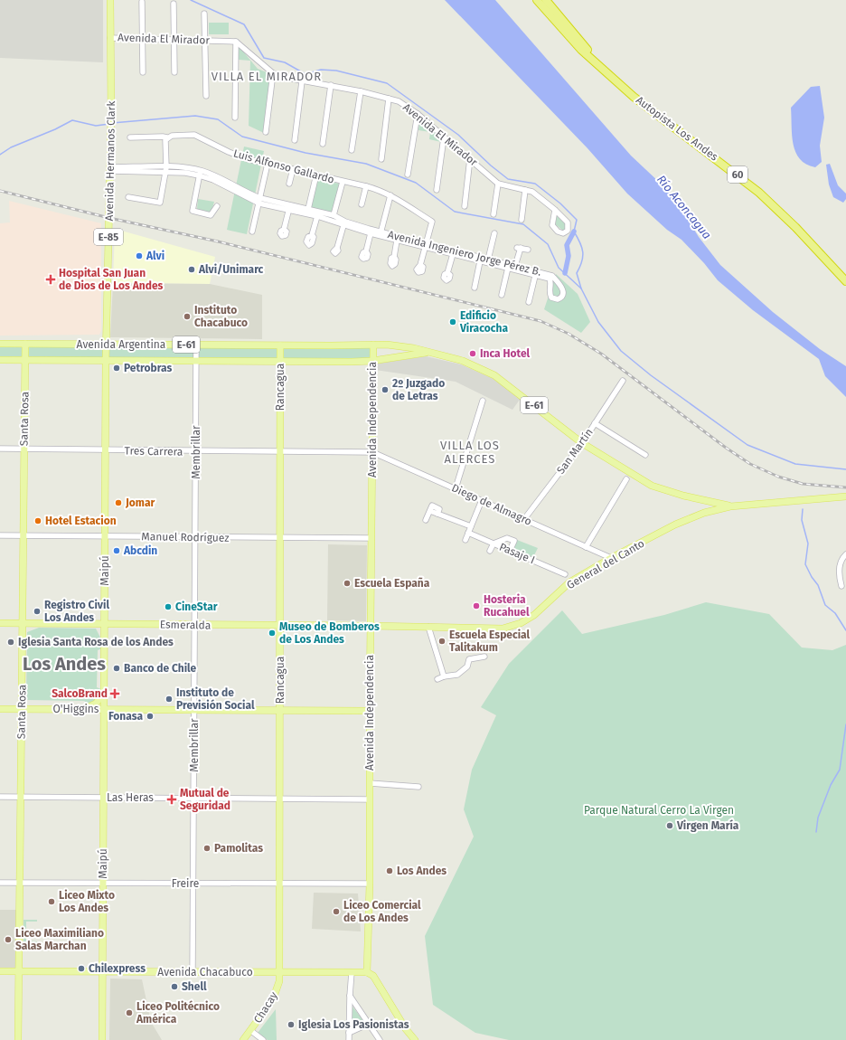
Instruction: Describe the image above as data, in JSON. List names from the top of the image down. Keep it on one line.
{"streets":{"highway":["Autopista Los Andes","60"],"main road":["Avenida Hermanos Clark","E-85","Avenida Argentina","E-61","Rancagua","Santa Rosa","Avenida Independencia","General del Canto","Maipú","Esmeralda","O'Higgins","Avenida Chacabuco","Chacay"],"street":["Avenida El Mirador","Luis Alfonso Gallardo","Avenida Ingeniero Jorge Pérez B.","Tres Carrera","San Martín","Membrillar","Diego de Almagro","Manuel Rodríguez","Pasaje I","Las Heras","Freire"]},"crossings":[["Avenida El Mirador","Avenida Hermanos Clark"],["Avenida Hermanos Clark","Avenida Ingeniero Jorge Pérez B."],["Avenida Hermanos Clark","Avenida Argentina"],["Avenida Hermanos Clark","Maipú"],["Luis Alfonso Gallardo","Avenida Ingeniero Jorge Pérez B."],["Avenida Argentina","E-61"],["Avenida Argentina","Rancagua"],["Avenida Argentina","Santa Rosa"],["Avenida Argentina","Avenida Independencia"],["Avenida Argentina","Membrillar"],["Avenida Argentina","Maipú"],["E-61","Avenida Independencia"],["E-61","San Martín"],["E-61","General del Canto"],["Rancagua","Tres Carrera"],["Rancagua","Manuel Rodríguez"],["Rancagua","Esmeralda"],["Rancagua","O'Higgins"],["Rancagua","Las Heras"],["Rancagua","Freire"],["Rancagua","Avenida Chacabuco"],["Rancagua","Chacay"],["Santa Rosa","Tres Carrera"],["Santa Rosa","Manuel Rodríguez"],["Santa Rosa","Maipú"],["Santa Rosa","Esmeralda"],["Santa Rosa","O'Higgins"],["Santa Rosa","Las Heras"],["Santa Rosa","Freire"],["Santa Rosa","Avenida Chacabuco"],["Avenida Independencia","Tres Carrera"],["Avenida Independencia","Diego de Almagro"],["Avenida Independencia","Manuel Rodríguez"],["Avenida Independencia","General del Canto"],["Avenida Independencia","Esmeralda"],["Avenida Independencia","O'Higgins"],["Avenida Independencia","Las Heras"],["Avenida Independencia","Freire"],["Avenida Independencia","Avenida Chacabuco"],["Tres Carrera","Membrillar"],["Tres Carrera","Diego de Almagro"],["Tres Carrera","Maipú"],["San Martín","Diego de Almagro"],["Membrillar","Manuel Rodríguez"],["Membrillar","Esmeralda"],["Membrillar","O'Higgins"],["Membrillar","Las Heras"],["Membrillar","Freire"],["Membrillar","Avenida Chacabuco"],["Diego de Almagro","General del Canto"],["Manuel Rodríguez","Maipú"],["General del Canto","Esmeralda"],["Maipú","Esmeralda"],["Maipú","O'Higgins"],["Maipú","Las Heras"],["Maipú","Freire"],["Maipú","Avenida Chacabuco"],["Esmeralda","O'Higgins"],["Avenida Chacabuco","Chacay"]],"districts":["VILLA EL MIRADOR","VILLA LOS ALERCES","Los Andes"],"water":["Río Aconcagua"],"parks":["Parque Natural Cerro La Virgen"],"places":{"other":["Alvi","Alvi/Unimarc","Instituto Chacabuco","Edificio Viracocha","Inca Hotel","Petrobras","2º Juzgado de Letras","Jomar","Hotel Estacion","Abcdin","Escuela España","Hosteria Rucahuel","CineStar","Registro Civil Los Andes","Museo de Bomberos de Los Andes","Escuela Especial Talitakum","Iglesia Santa Rosa de los Andes","Banco de Chile","Instituto de Previsión Social","Fonasa","Virgen María","Pamolitas","Los Andes","Liceo Mixto Los Andes","Liceo Comercial de Los Andes","Liceo Maximiliano Salas Marchan","Chilexpress","Shell","Liceo Politécnico América","Iglesia Los Pasionistas"],"health":["Hospital San Juan de Dios de Los Andes","SalcoBrand","Mutual de Seguridad"]}}
